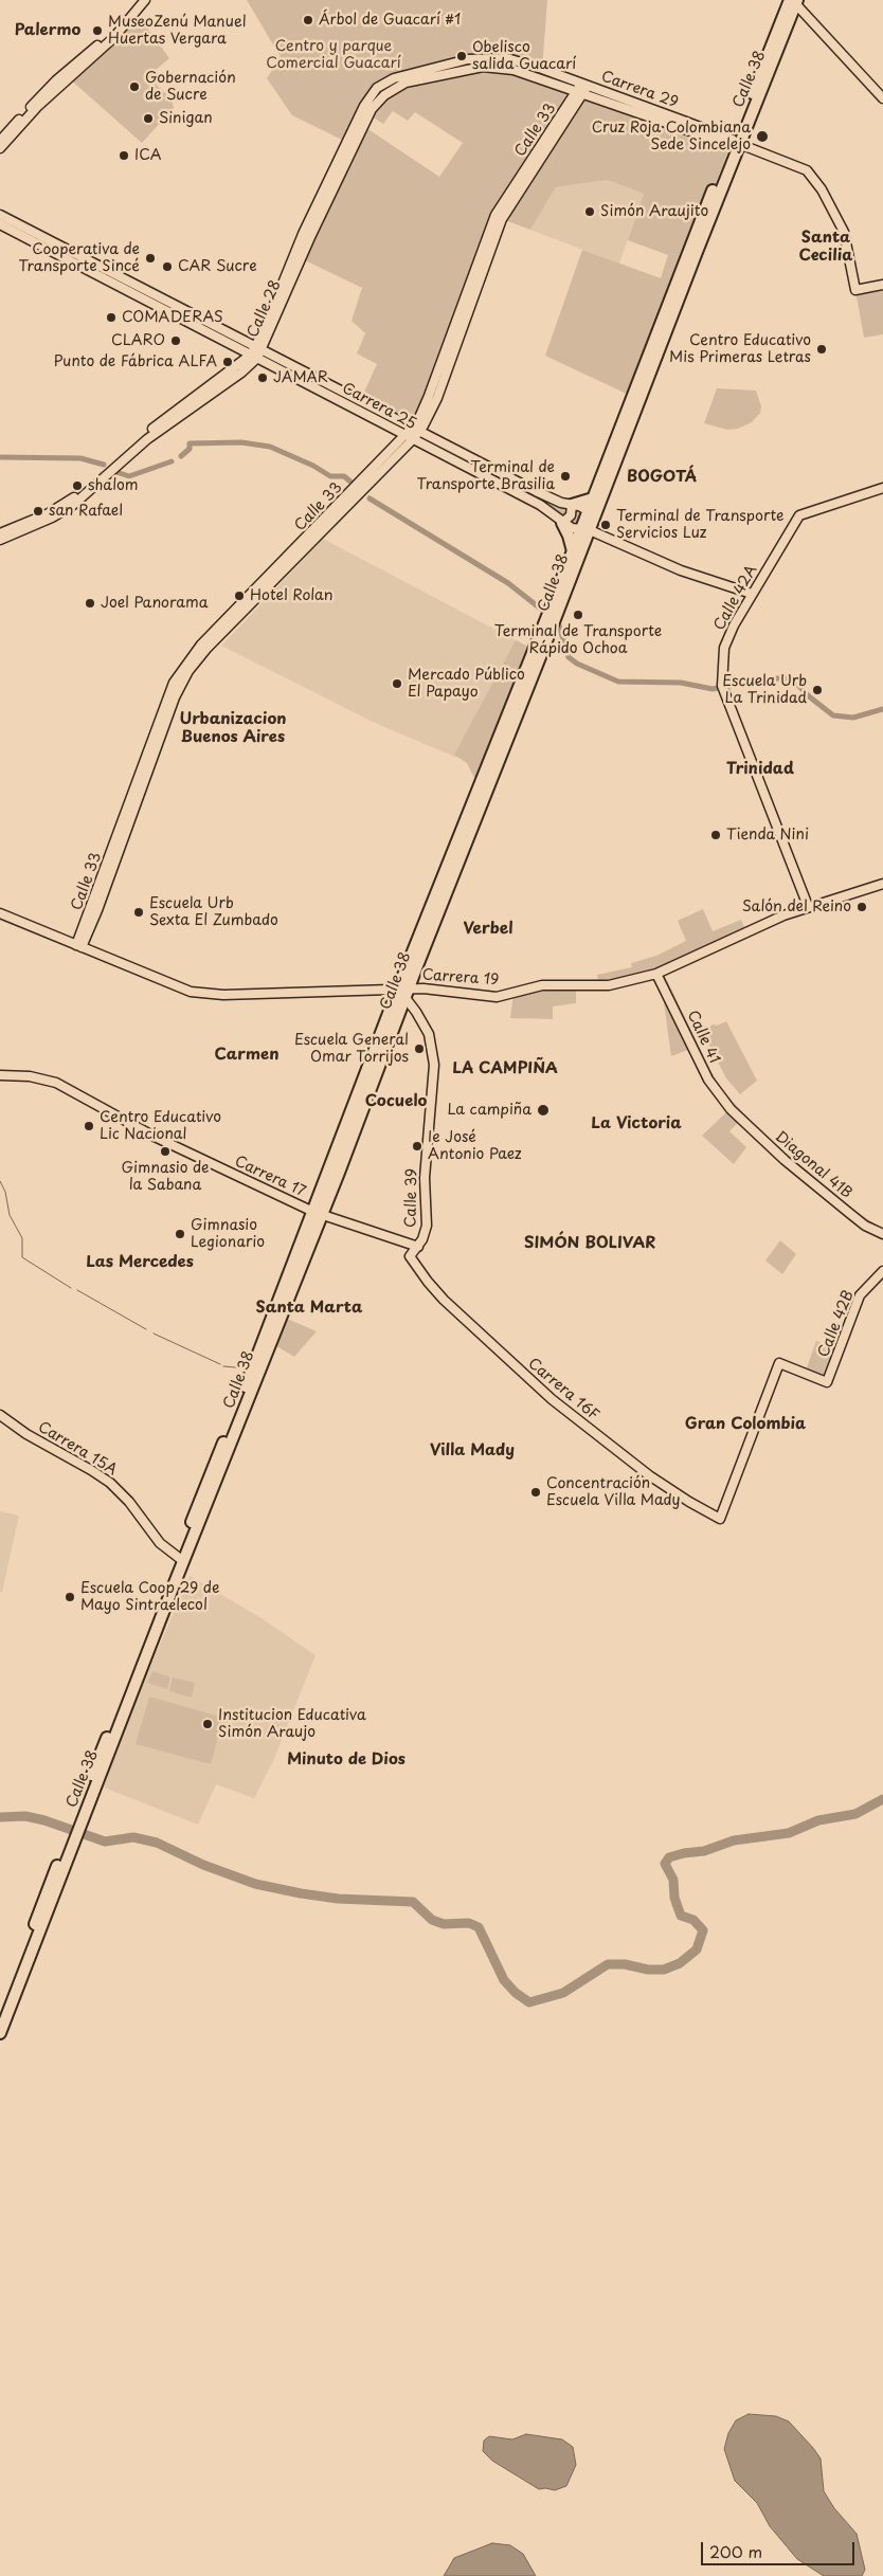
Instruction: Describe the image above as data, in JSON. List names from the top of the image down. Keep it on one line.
{"streets":{"highway":["Calle 38"],"street":["Carrera 29","Calle 33","Calle 28","Carrera 25","Calle 42A","Carrera 19","Calle 41","Diagonal 41B","Carrera 17","Calle 39","Calle 42B","Carrera 16F","Carrera 15A"]},"crossings":[["Calle 38","Carrera 29"],["Calle 38","Carrera 25"],["Calle 38","Carrera 19"],["Calle 38","Carrera 17"],["Calle 38","Calle 39"],["Calle 38","Carrera 15A"],["Carrera 29","Calle 33"],["Carrera 29","Calle 28"],["Calle 33","Carrera 25"],["Calle 33","Carrera 19"],["Calle 28","Carrera 25"],["Carrera 25","Calle 42A"],["Calle 42A","Carrera 19"],["Carrera 19","Calle 41"],["Carrera 19","Calle 39"],["Calle 41","Diagonal 41B"],["Carrera 17","Calle 39"],["Calle 39","Carrera 16F"],["Calle 42B","Carrera 16F"]],"districts":["Palermo","Santa Cecilia","BOGOTÁ","Urbanizacion Buenos Aires","Trinidad","Verbel","Carmen","LA CAMPIÑA","Cocuelo","La Victoria","SIMÓN BOLIVAR","Las Mercedes","Santa Marta","Gran Colombia","Villa Mady","Minuto de Dios"],"parks":["Centro y parque Comercial Guacarí"],"places":["Árbol de Guacarí #1","MuseoZenú Manuel Huertas Vergara","Obelisco salida Guacarí","Gobernación de Sucre","Sinigan","Cruz Roja Colombiana Sede Sincelejo","ICA","Simón Araujito","Cooperativa de Transporte Sincé","CAR Sucre","COMADERAS","CLARO","Centro Educativo Mis Primeras Letras","Punto de Fábrica ALFA","JAMAR","Terminal de Transporte Brasilia","shalom","san Rafael","Terminal de Transporte Servicios Luz","Hotel Rolan","Joel Panorama","Terminal de Transporte Rápido Ochoa","Mercado Público El Papayo","Escuela Urb La Trinidad","Tienda Nini","Salón del Reino","Escuela Urb Sexta El Zumbado","Escuela General Omar Torrijos","La campiña","Centro Educativo Lic Nacional","Ie José Antonio Paez","Gimnasio de la Sabana","Gimnasio Legionario","Concentración Escuela Villa Mady","Escuela Coop 29 de Mayo Sintraelecol","Institucion Educativa Simón Araujo"],"scale_bar":"200 m"}
